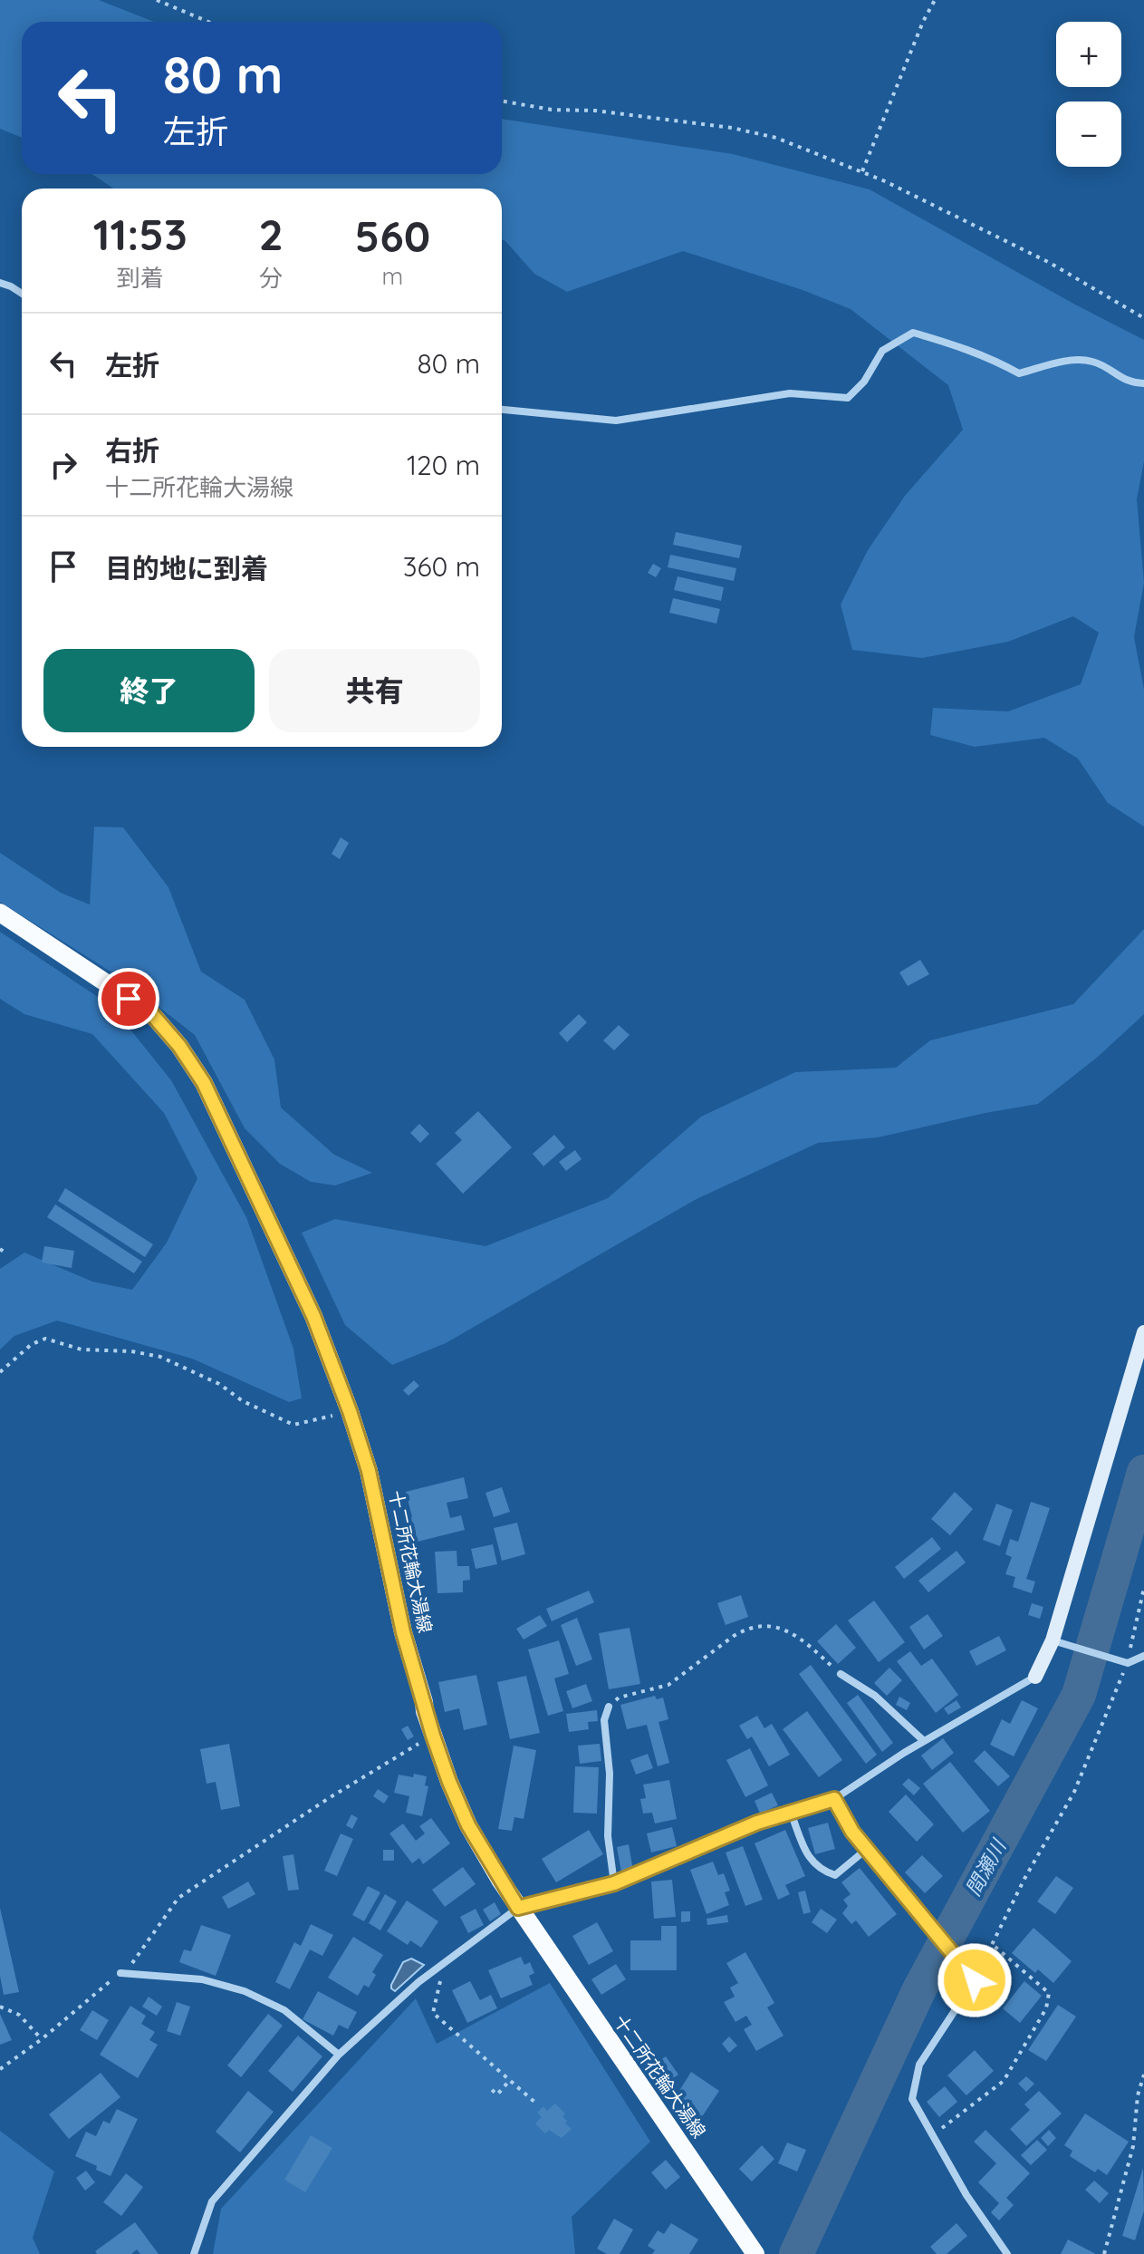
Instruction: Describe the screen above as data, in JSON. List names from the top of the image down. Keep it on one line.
{"streets":{"main road":["十二所花輪大湯線"]},"water":["間瀬川"],"page":{"map_buttons":["+","−"],"turn":["80 m","左折"],"eta":["11:53","到着","2","分","560","m"],"list":[{"name":"左折","value":"80 m"},{"name":"右折","note":"十二所花輪大湯線","value":"120 m"},{"name":"目的地に到着","value":"360 m"}],"buttons":["終了","共有"]}}
